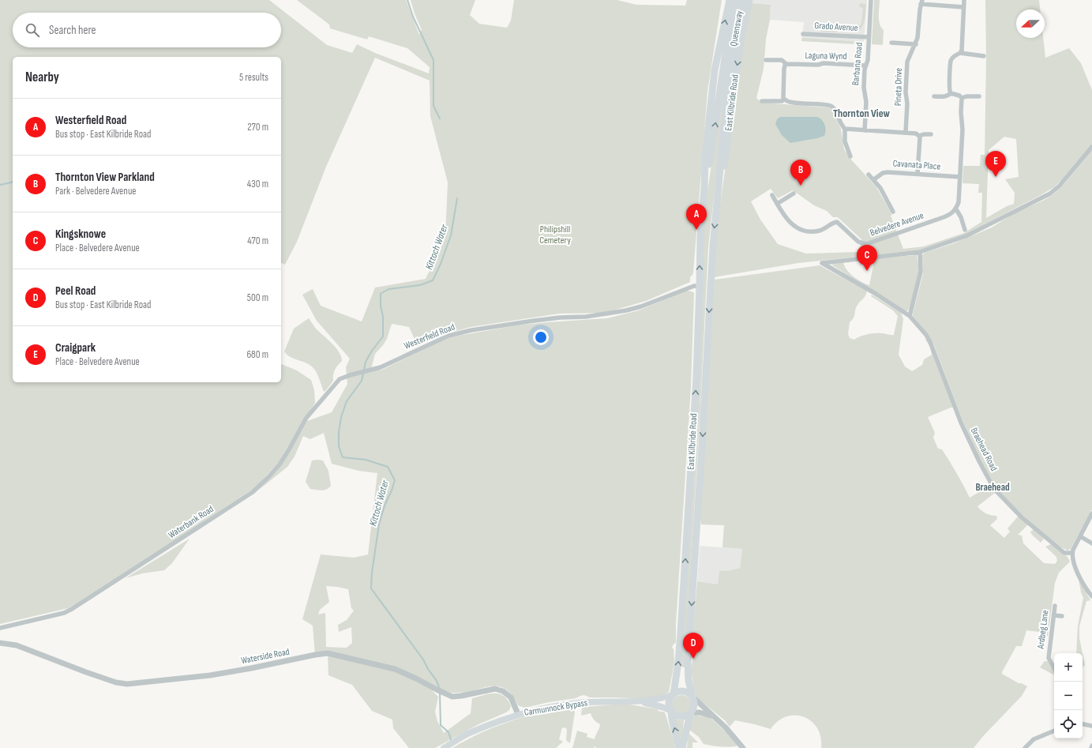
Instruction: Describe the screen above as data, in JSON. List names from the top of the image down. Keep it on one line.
{"streets":{"main road":["Queensway","East Kilbride Road","Carmunnock Bypass"],"street":["Grado Avenue","Laguna Wynd","Barbana Road","Pineta Drive","Cavanata Place","Belvedere Avenue","Westerfield Road","Braehead Road","Waterbank Road","Ardbeg Lane","Waterside Road"]},"crossings":[["Grado Avenue","Barbana Road"],["Queensway","East Kilbride Road"],["Laguna Wynd","Barbana Road"],["East Kilbride Road","Westerfield Road"],["East Kilbride Road","Carmunnock Bypass"],["Westerfield Road","Waterbank Road"],["Waterside Road","Carmunnock Bypass"]],"districts":["Thornton View","Braehead"],"water":["Kittoch Water"],"parks":["Philipshill Cemetery"],"north":"left","page":{"search":"Search here","heading":["Nearby","5 results"],"list":[{"mark":"A","name":"Westerfield Road","note":"Bus stop · East Kilbride Road","value":"270 m"},{"mark":"B","name":"Thornton View Parkland","note":"Park · Belvedere Avenue","value":"430 m"},{"mark":"C","name":"Kingsknowe","note":"Place · Belvedere Avenue","value":"470 m"},{"mark":"D","name":"Peel Road","note":"Bus stop · East Kilbride Road","value":"500 m"},{"mark":"E","name":"Craigpark","note":"Place · Belvedere Avenue","value":"680 m"}],"pins":["E","B","A","C","D"],"map_buttons":["+","−"]}}
